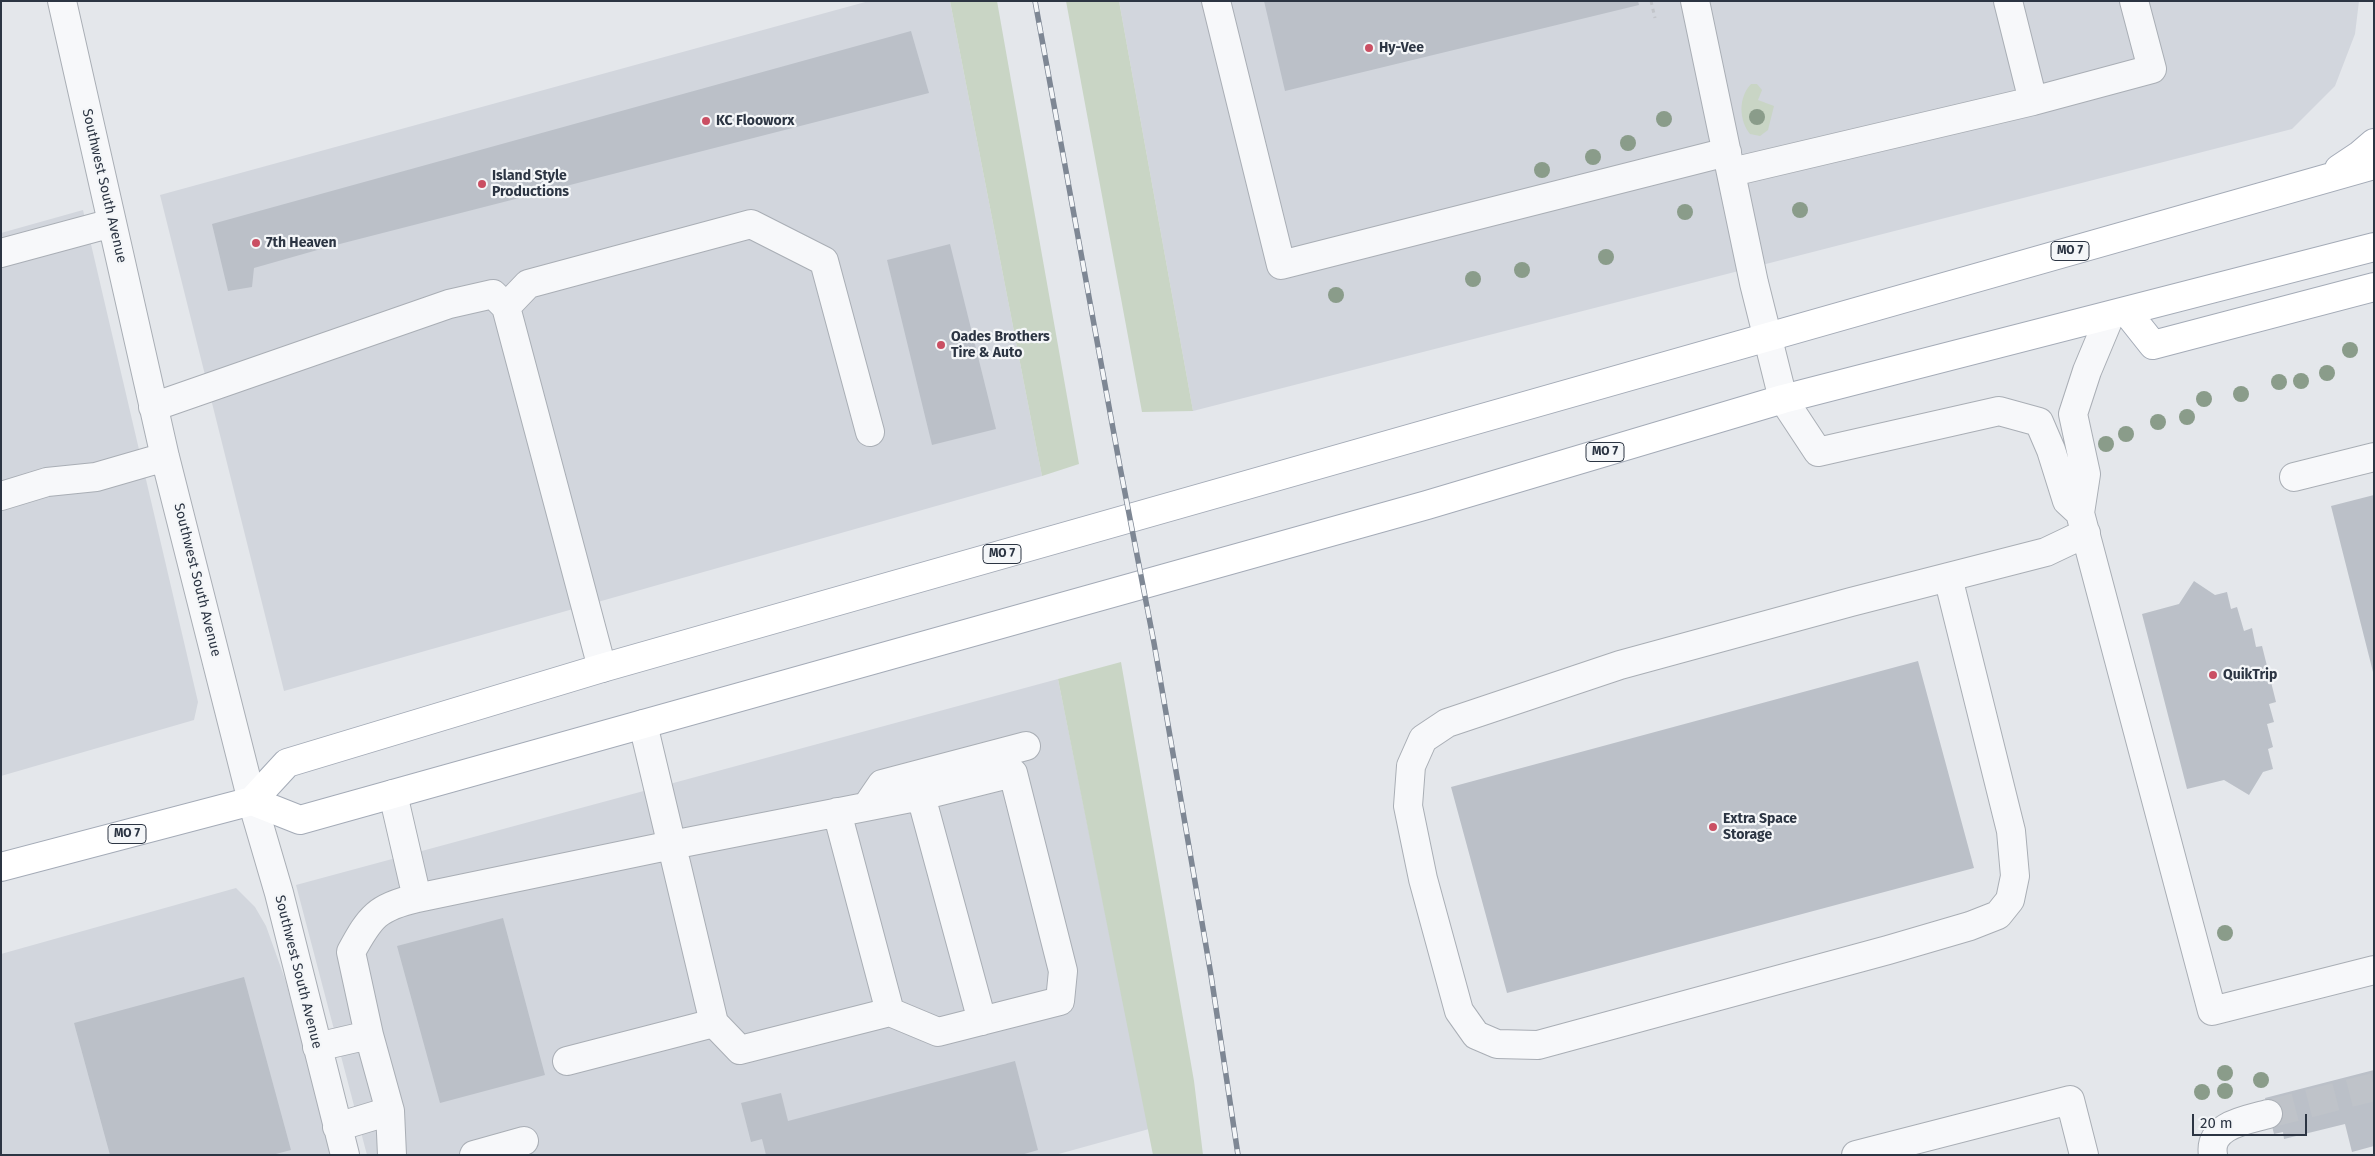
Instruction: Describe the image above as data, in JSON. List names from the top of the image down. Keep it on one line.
{"streets":{"main road":["MO 7"],"street":["Southwest South Avenue"]},"crossings":[["Southwest South Avenue","MO 7"]],"places":["Hy-Vee","KC Flooworx","Island Style Productions","7th Heaven","Oades Brothers Tire & Auto","QuikTrip","Extra Space Storage"],"scale_bar":"20 m"}
